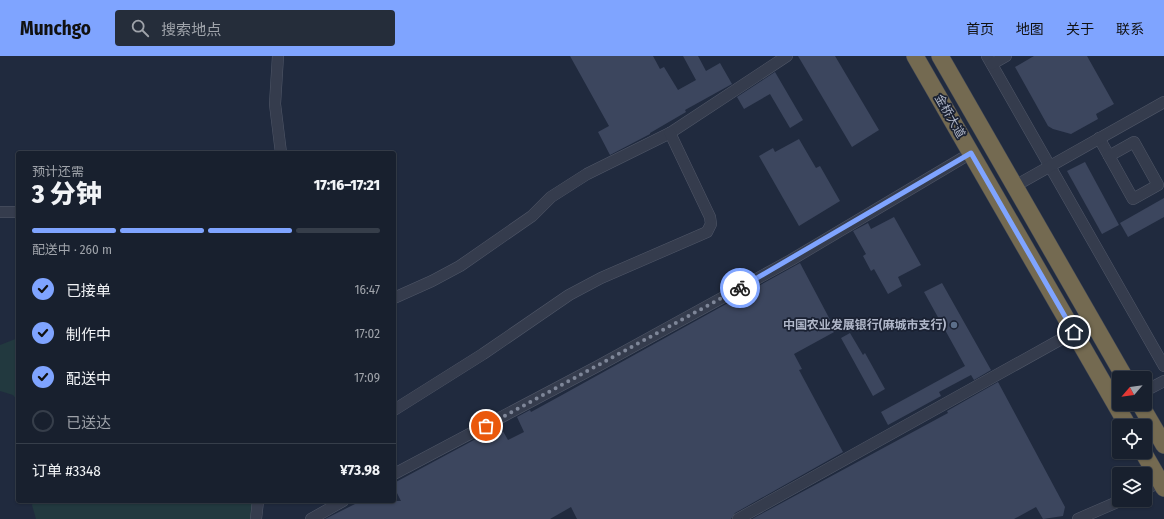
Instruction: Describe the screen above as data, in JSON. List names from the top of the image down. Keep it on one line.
{"streets":{"highway":["金桥大道"]},"places":["中国农业发展银行(麻城市支行)"],"north":"bottom left","page":{"header":"Munchgo","search":"搜索地点","nav":["首页","地图","关于","联系"],"heading":["3 分钟","预计还需","17:16–17:21"],"panel":["订单 #3348","¥73.98"],"bar":"配送中 · 260 m","list":[["已接单","16:47"],["制作中","17:02"],["配送中","17:09"],"已送达"]}}
